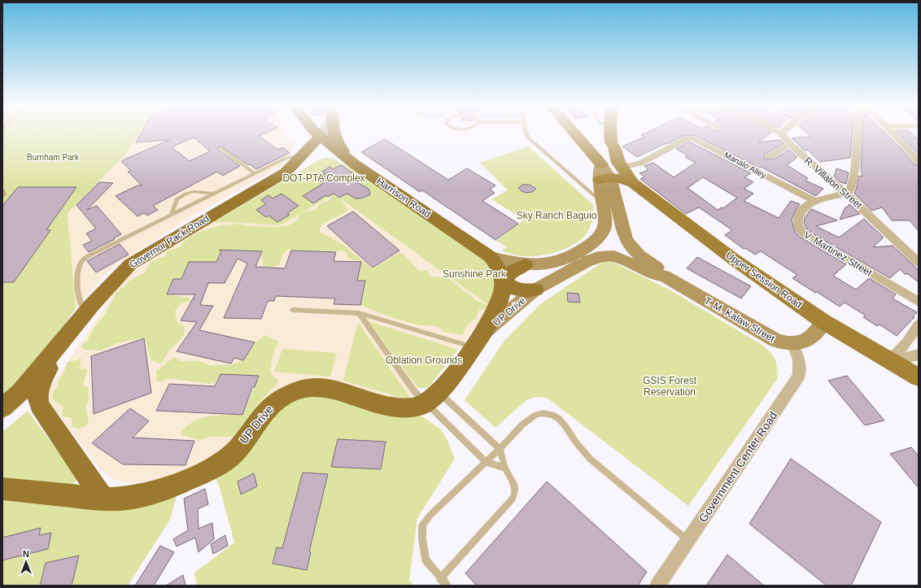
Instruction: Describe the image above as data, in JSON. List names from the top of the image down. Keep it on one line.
{"streets":{"highway":["Harrison Road","Governor Pack Road","UP Drive"],"main road":["Upper Session Road","T. M. Kalaw Street"],"street":["Manalo Alley","R. Villalon Street","V. Martinez Street","Government Center Road"]},"crossings":[["Manalo Alley","V. Martinez Street"],["Manalo Alley","Upper Session Road"],["Manalo Alley","T. M. Kalaw Street"],["R. Villalon Street","V. Martinez Street"],["Harrison Road","Governor Pack Road"],["Upper Session Road","T. M. Kalaw Street"],["UP Drive","T. M. Kalaw Street"],["T. M. Kalaw Street","Government Center Road"]],"parks":["Burnham Park","DOT-PTA Complex","Sky Ranch Baguio","Sunshine Park","Oblation Grounds","GSIS Forest Reservation"],"north":"top"}
